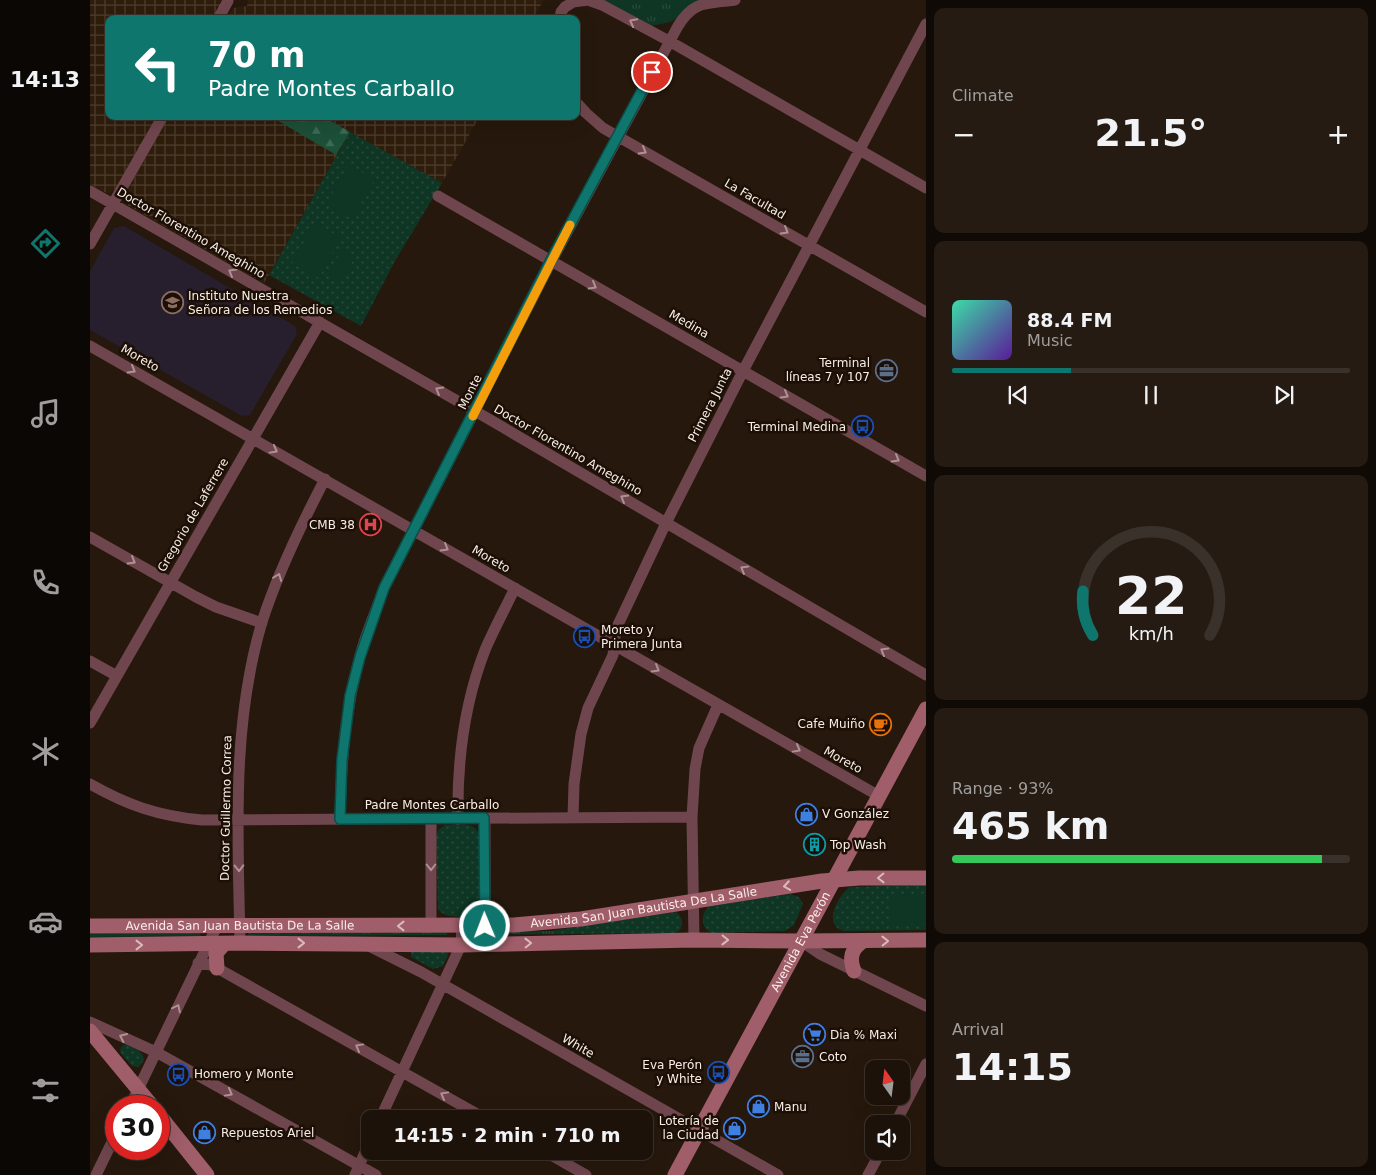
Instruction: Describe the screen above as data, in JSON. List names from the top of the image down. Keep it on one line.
{"streets":{"street":["La Facultad","Doctor Florentino Ameghino","Medina","Moreto","Monte","Primera Junta","Gregorio de Laferrere","Padre Montes Carballo","Doctor Guillermo Correa","Avenida San Juan Bautista De La Salle","Avenida Eva Perón","White"]},"crossings":[["La Facultad","Monte"],["La Facultad","Primera Junta"],["Doctor Florentino Ameghino","Monte"],["Doctor Florentino Ameghino","Primera Junta"],["Doctor Florentino Ameghino","Gregorio de Laferrere"],["Medina","Monte"],["Medina","Primera Junta"],["Moreto","Monte"],["Moreto","Primera Junta"],["Moreto","Gregorio de Laferrere"],["Moreto","Doctor Guillermo Correa"],["Moreto","Avenida Eva Perón"],["Monte","Padre Montes Carballo"],["Primera Junta","Padre Montes Carballo"],["Padre Montes Carballo","Doctor Guillermo Correa"],["Doctor Guillermo Correa","Avenida San Juan Bautista De La Salle"],["Avenida San Juan Bautista De La Salle","Avenida Eva Perón"],["Avenida San Juan Bautista De La Salle","White"],["Avenida Eva Perón","White"]],"one_way":["La Facultad","Doctor Florentino Ameghino","Medina","Moreto"],"places":{"school or university":["Instituto Nuestra Señora de los Remedios"],"office":["Terminal líneas 7 y 107","Coto"],"bus stop":["Terminal Medina","Moreto y Primera Junta","Eva Perón y White","Homero y Monte"],"hospital":["CMB 38"],"cafe":["Cafe Muiño"],"shop":["V González","Manu","Lotería de la Ciudad","Repuestos Ariel"],"building":["Top Wash"],"supermarket":["Dia % Maxi"]},"north":"top","page":{"tabs":"14:13","tile":["Climate",["Range · 93%","465 km"],["Arrival","14:15"]],"turn":["70 m","Padre Montes Carballo"],"heat":["−","21.5°","+"],"song":["88.4 FM","Music"],"limit":"30","trip":"14:15 · 2 min · 710 m","gauge":["22","km/h"]}}
